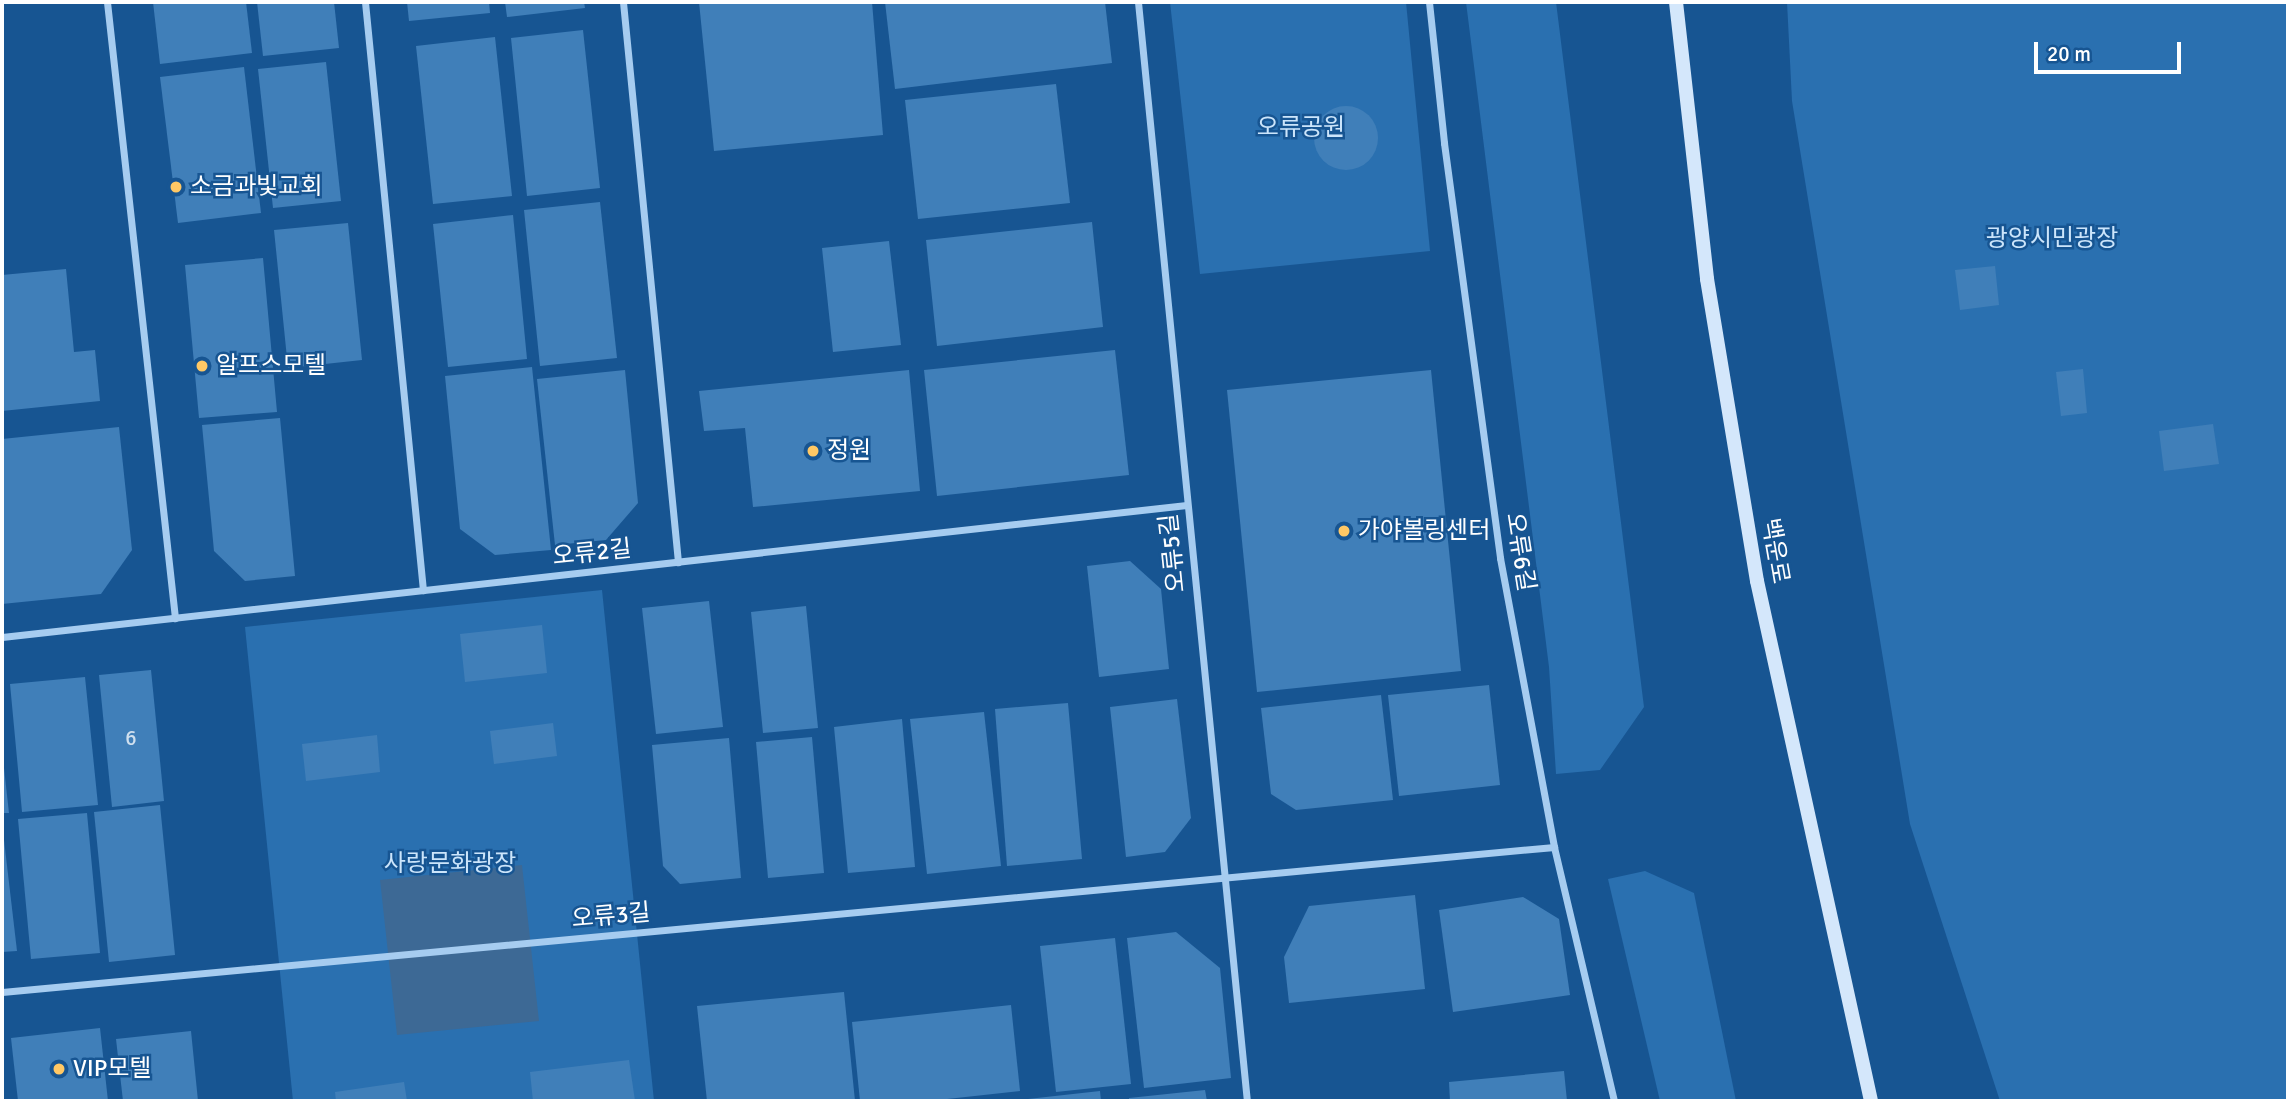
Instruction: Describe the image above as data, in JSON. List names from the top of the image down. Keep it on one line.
{"streets":{"main road":["백운로"],"street":["오류6길","오류2길","오류5길","오류3길"]},"crossings":[["오류6길","오류3길"],["오류2길","오류5길"],["오류5길","오류3길"]],"parks":["오류공원","광양시민광장","사랑문화광장"],"places":["소금과빛교회","알프스모텔","정원","가야볼링센터","VIP모텔"],"house_numbers":["6"],"scale_bar":"20 m"}
